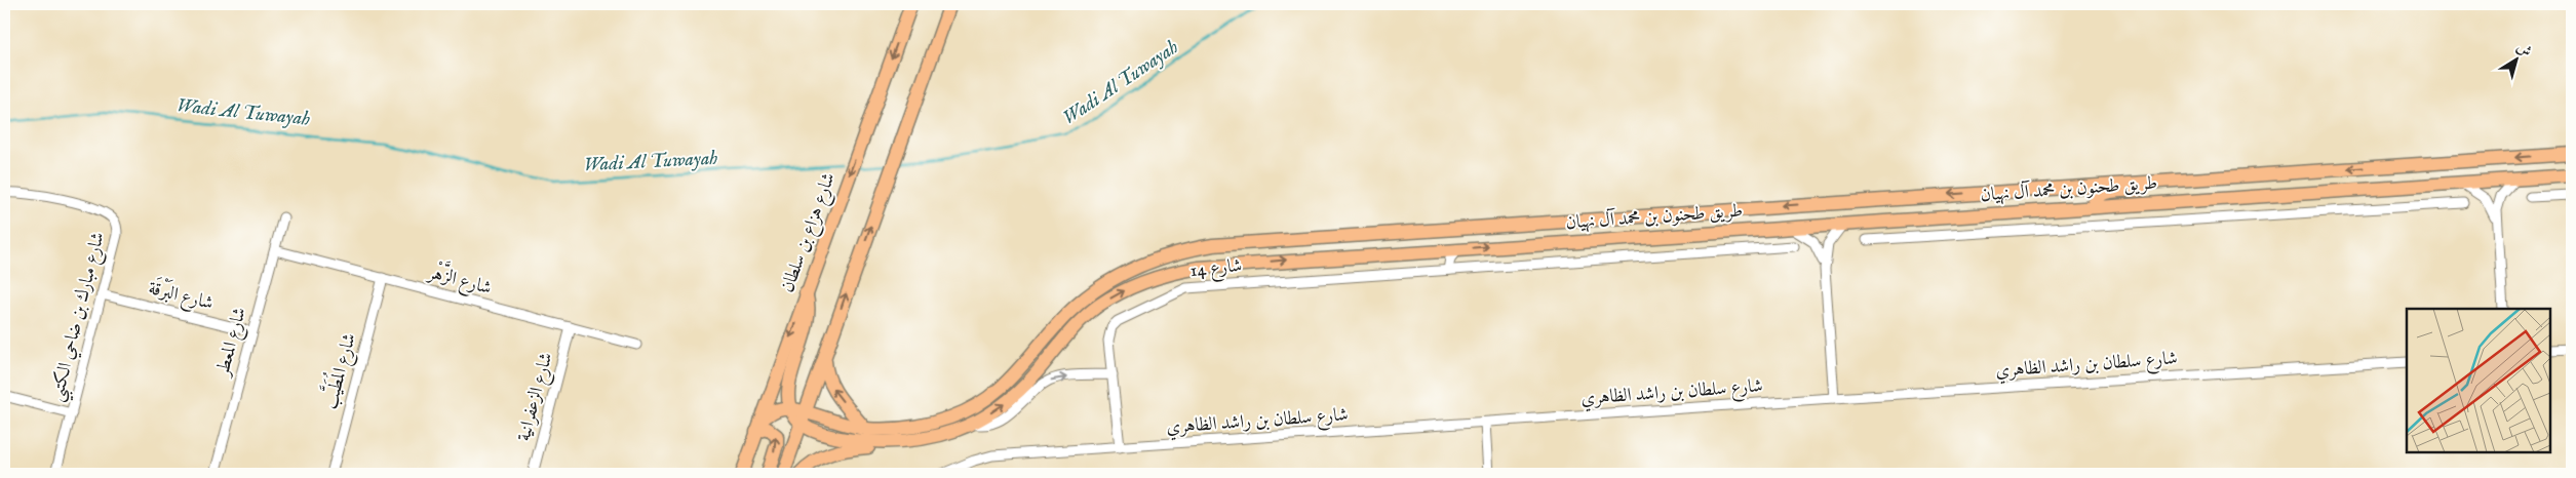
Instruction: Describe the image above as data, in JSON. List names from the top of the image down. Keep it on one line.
{"streets":{"main road":["طريق طحنون بن محمد آل نهيان","شارع هزاع بن سلطان"],"street":["شارع 14","شارع الزَّهْر","شارع البَرْقَة","شارع مبارك بن ضاحي الكتبي","شارع المعطر","شارع سلطان بن راشد الظاهري","شارع المُطَيَّب","شارع الزعفرانية"]},"crossings":[["شارع 14","شارع سلطان بن راشد الظاهري"],["شارع الزَّهْر","شارع المعطر"],["شارع الزَّهْر","شارع المُطَيَّب"],["شارع الزَّهْر","شارع الزعفرانية"],["شارع البَرْقَة","شارع مبارك بن ضاحي الكتبي"],["شارع البَرْقَة","شارع المعطر"]],"water":["Wadi Al Tuwayah"],"north":"top right"}
